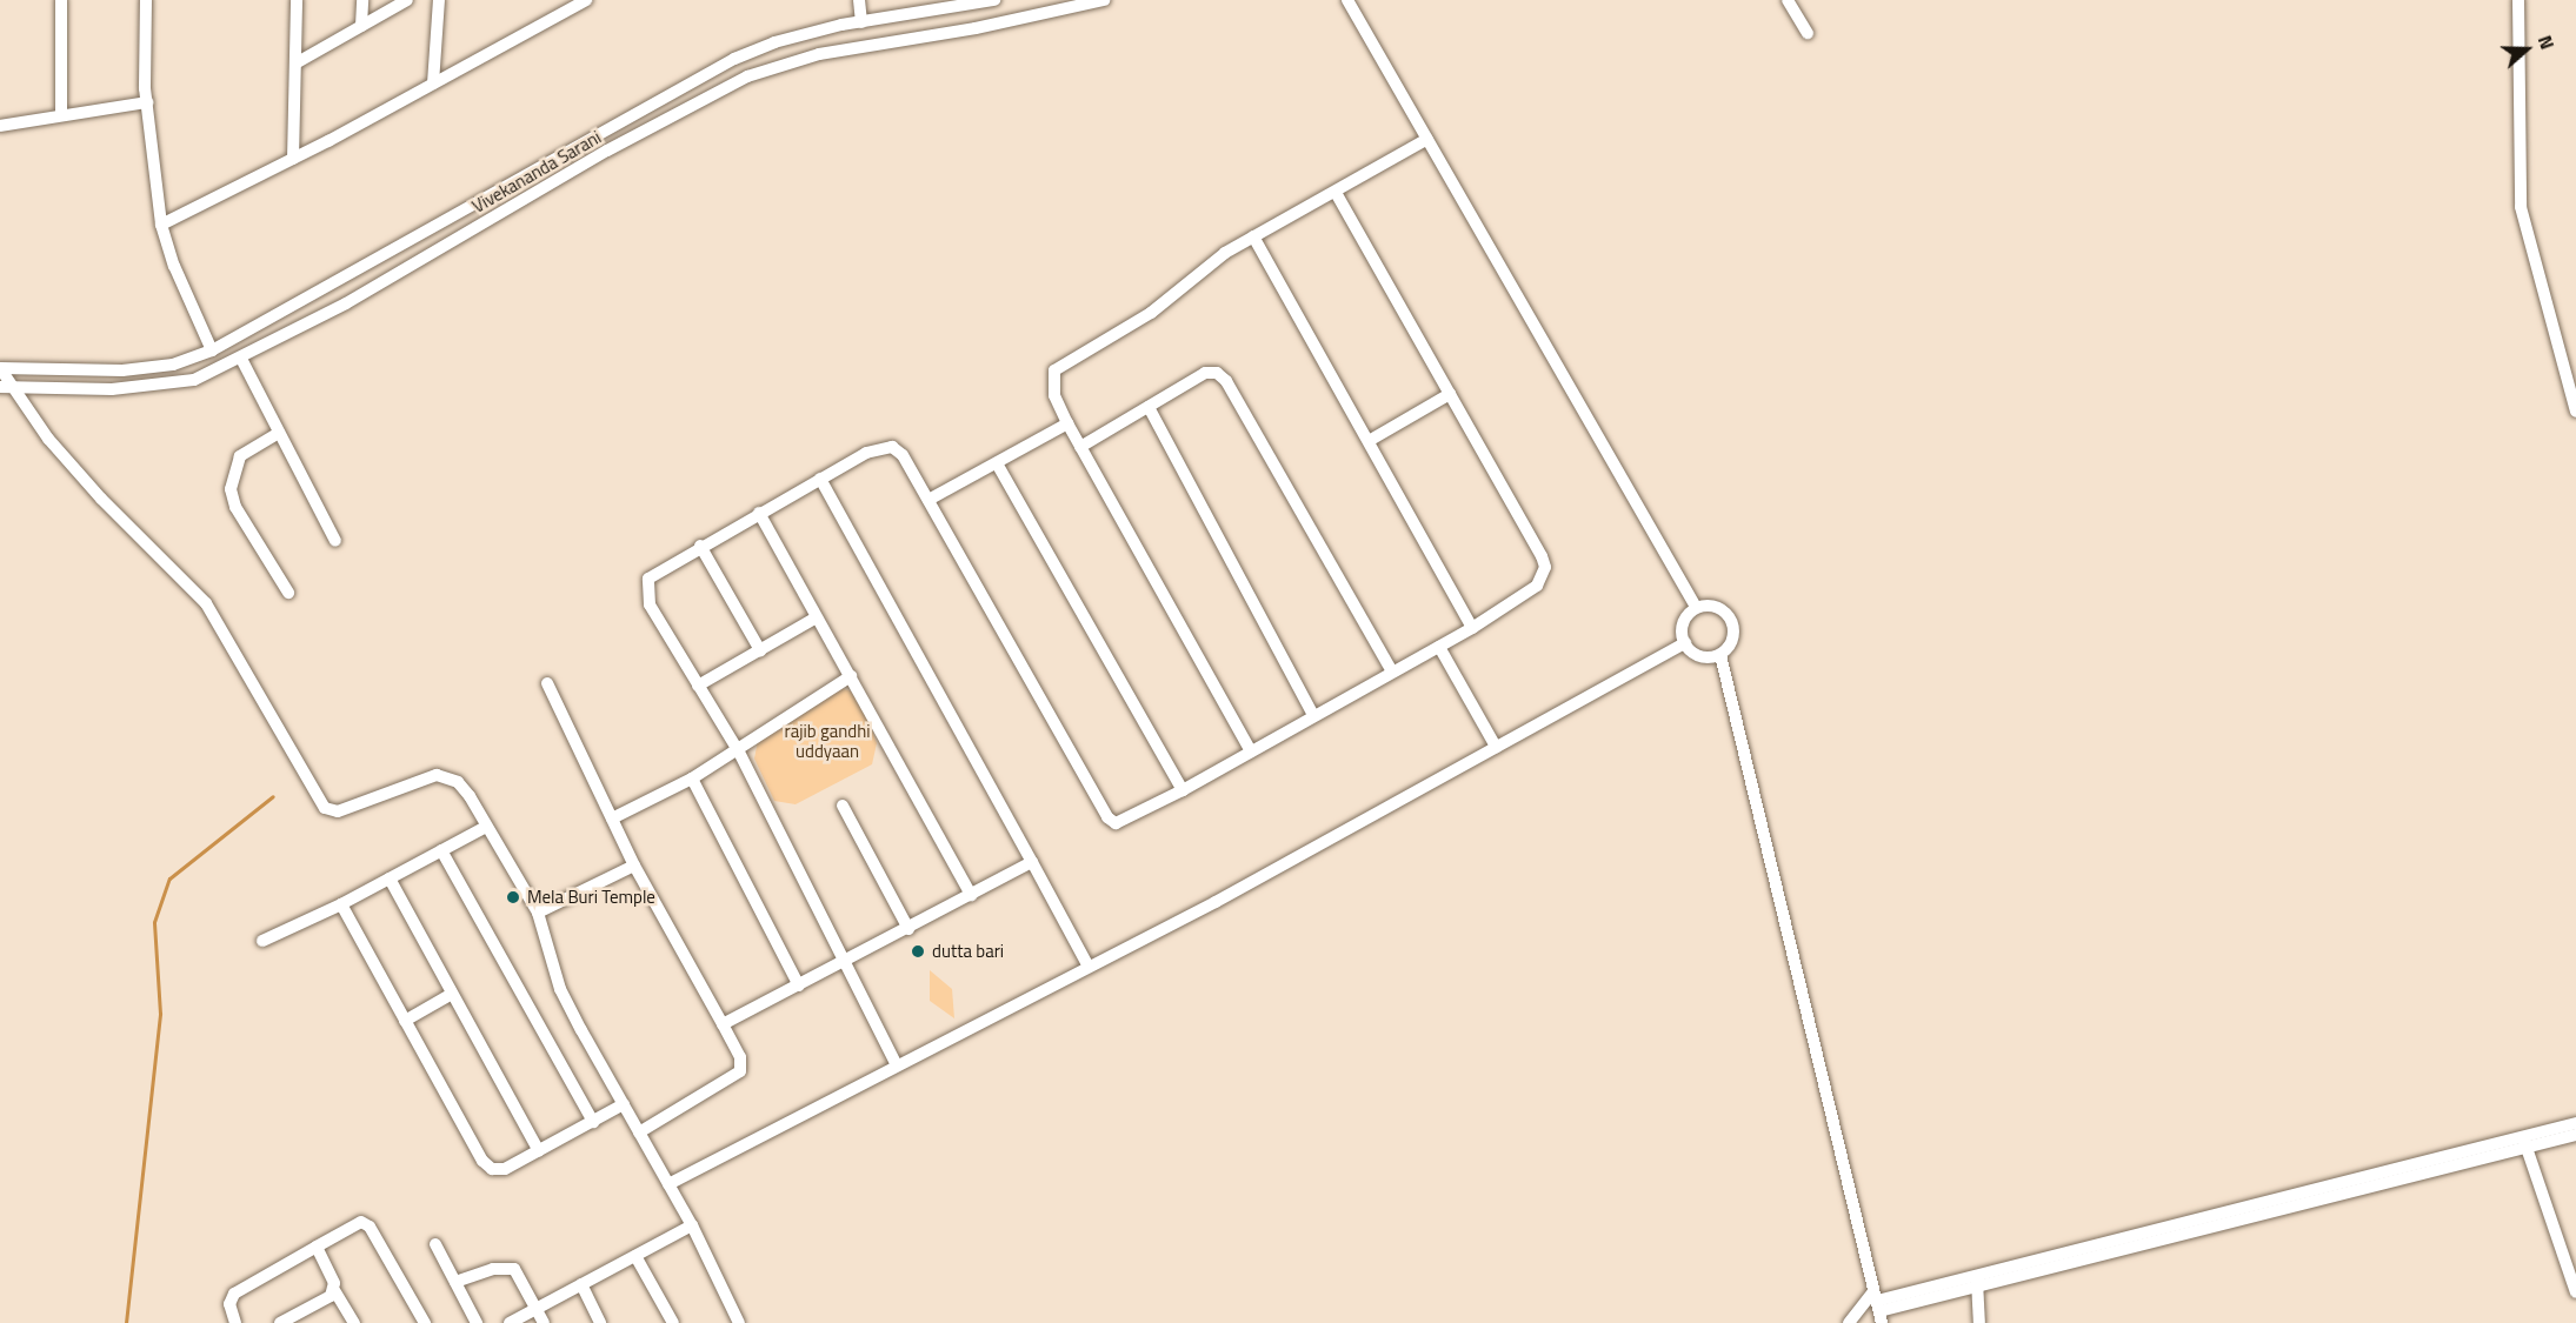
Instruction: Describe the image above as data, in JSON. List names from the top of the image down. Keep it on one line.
{"streets":{"street":["Vivekananda Sarani"]},"parks":["rajib gandhi uddyaan"],"places":["Mela Buri Temple","dutta bari"],"north":"right"}
